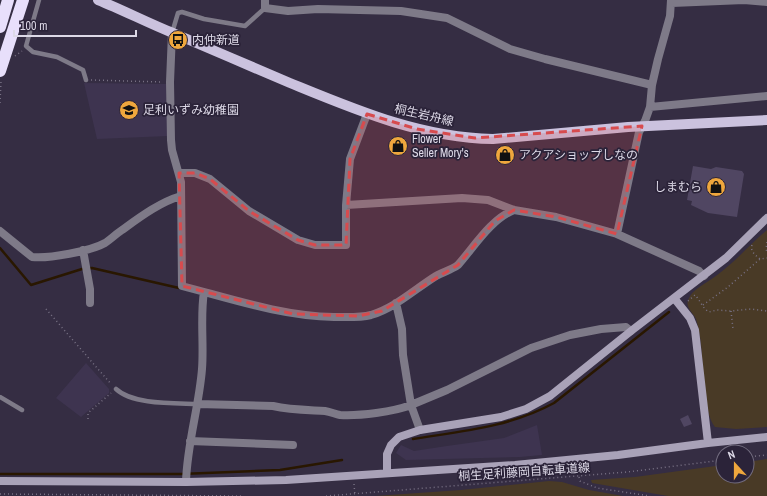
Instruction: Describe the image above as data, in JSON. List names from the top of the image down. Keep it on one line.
{"streets":{"main road":["桐生岩舟線"],"path":["桐生足利藤岡自転車道線"]},"places":{"bus stop":["内仲新道"],"school or university":["足利いずみ幼稚園"],"shop":["Flower Seller Mory's","アクアショップしなの","しまむら"]},"scale_bar":"100 m","north":"top"}
